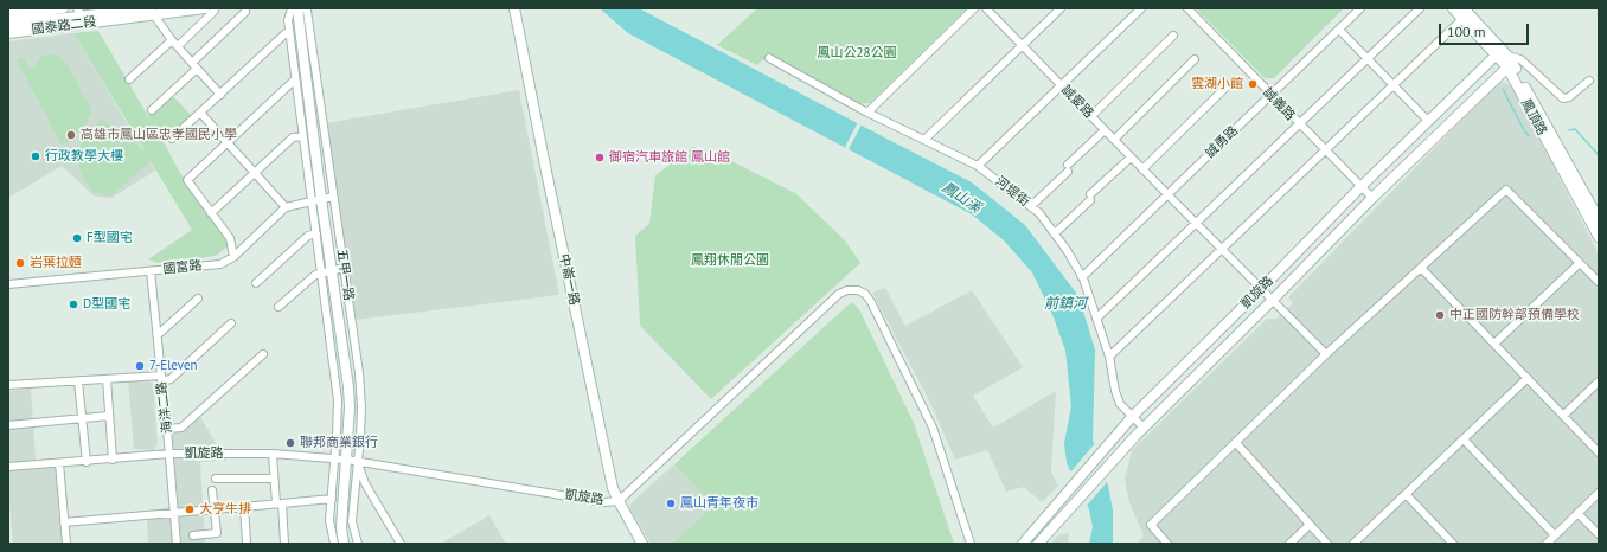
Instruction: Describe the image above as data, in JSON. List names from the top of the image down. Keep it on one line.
{"streets":{"street":["國泰路二段","誠愛路","誠義路","鳳頂路","誠勇路","河堤街","國富路","五甲一路","中崙一路","凱旋路","海洋二路"]},"crossings":[["誠愛路","誠勇路"],["誠愛路","凱旋路"],["誠義路","誠勇路"],["誠義路","凱旋路"],["鳳頂路","凱旋路"],["誠勇路","河堤街"],["河堤街","凱旋路"],["國富路","海洋二路"],["五甲一路","凱旋路"],["中崙一路","凱旋路"],["凱旋路","海洋二路"]],"water":["鳳山溪","前鎮河"],"parks":["鳳山公28公園","鳳翔休閒公園"],"places":["雲湖小館","高雄市鳳山區忠孝國民小學","行政教學大樓","御宿汽車旅館 鳳山館","F型國宅","岩葉拉麵","D型國宅","中正國防幹部預備學校","7-Eleven","聯邦商業銀行","鳳山青年夜市","大亨牛排"],"scale_bar":"100 m"}
